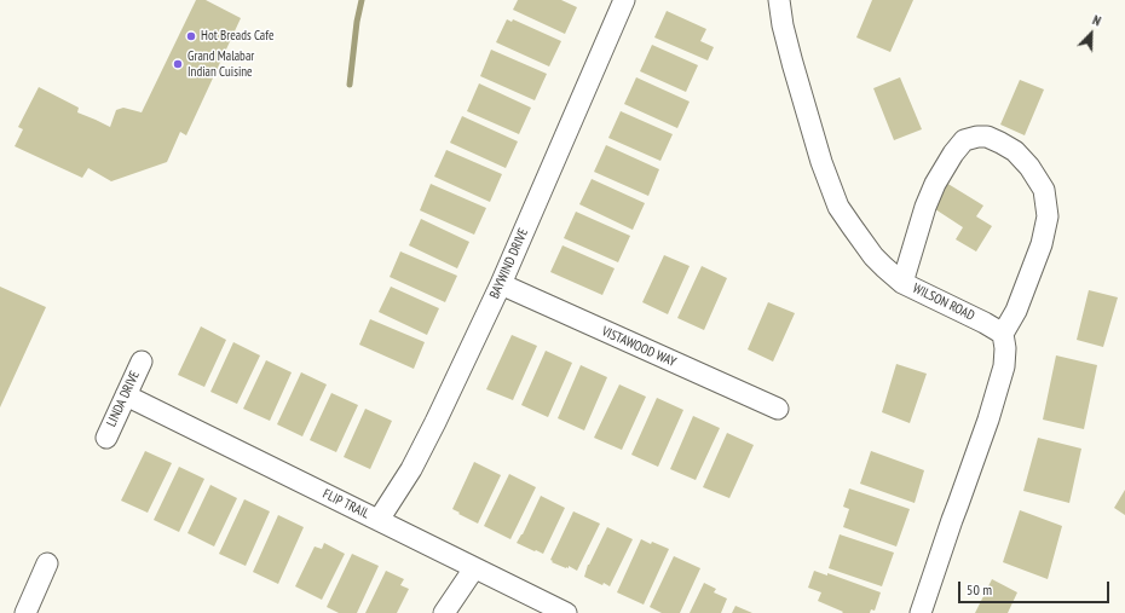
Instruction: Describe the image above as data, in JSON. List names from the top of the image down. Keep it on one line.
{"streets":{"street":["BAYWIND DRIVE","WILSON ROAD","VISTAWOOD WAY","LINDA DRIVE","FLIP TRAIL"]},"crossings":[["BAYWIND DRIVE","VISTAWOOD WAY"],["BAYWIND DRIVE","FLIP TRAIL"],["LINDA DRIVE","FLIP TRAIL"]],"places":["Hot Breads Cafe","Grand Malabar Indian Cuisine"],"scale_bar":"50 m","north":"top right"}
